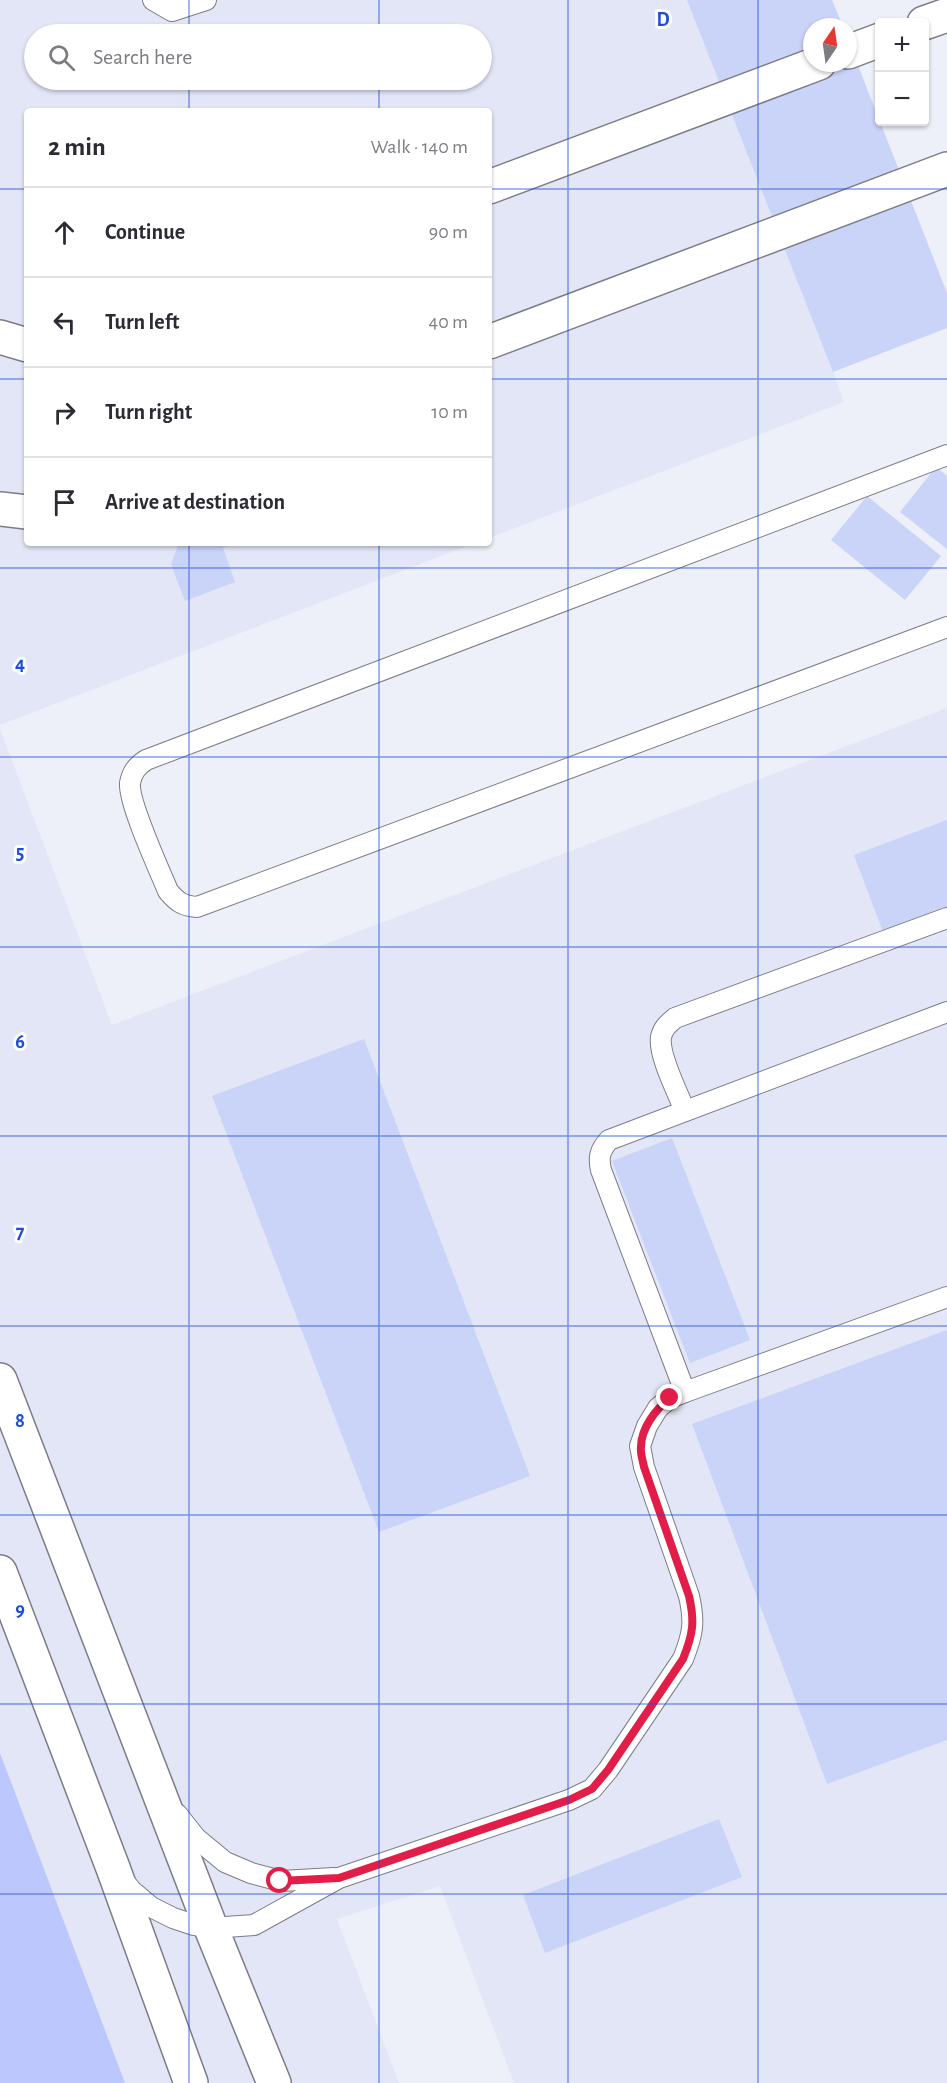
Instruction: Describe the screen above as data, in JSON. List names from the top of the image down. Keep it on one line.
{"north":"top","page":{"map_buttons":["+","−"],"search":"Search here","heading":["2 min","Walk · 140 m"],"list":[["Continue","90 m"],["Turn left","40 m"],["Turn right","10 m"],"Arrive at destination"]},"grid":{"columns":["D"],"rows":["4","5","6","7","8","9"]}}
